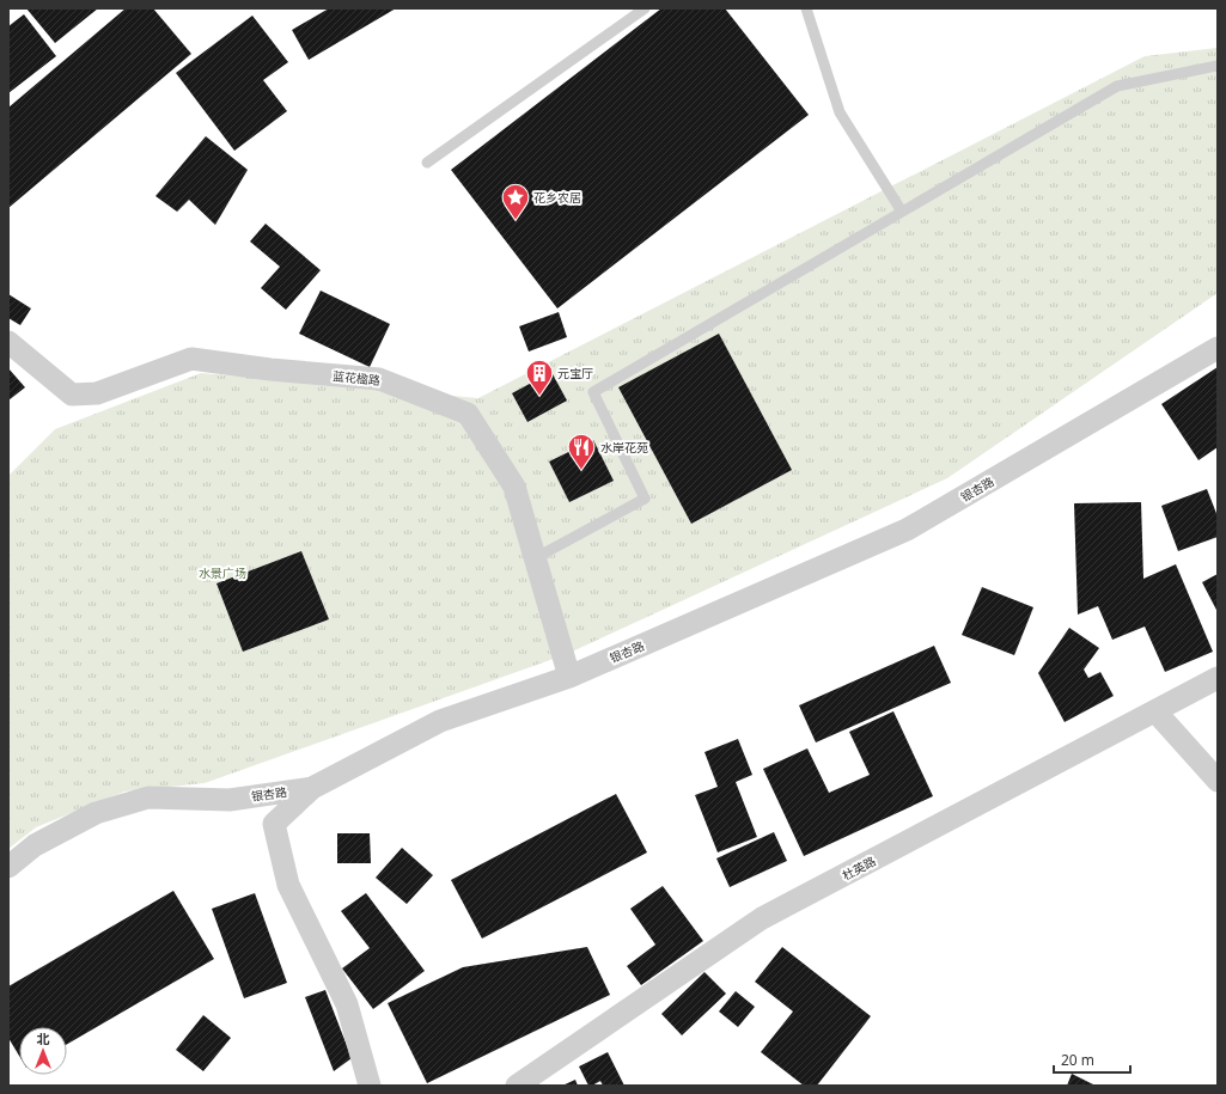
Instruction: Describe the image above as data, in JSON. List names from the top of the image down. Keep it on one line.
{"streets":{"street":["蓝花楹路","银杏路","杜英路"]},"crossings":[["蓝花楹路","银杏路"]],"parks":["水景广场"],"places":{"place":["花乡农居"],"building":["元宝厅"],"restaurant":["水岸花苑"]},"scale_bar":"20 m","north":"top"}
